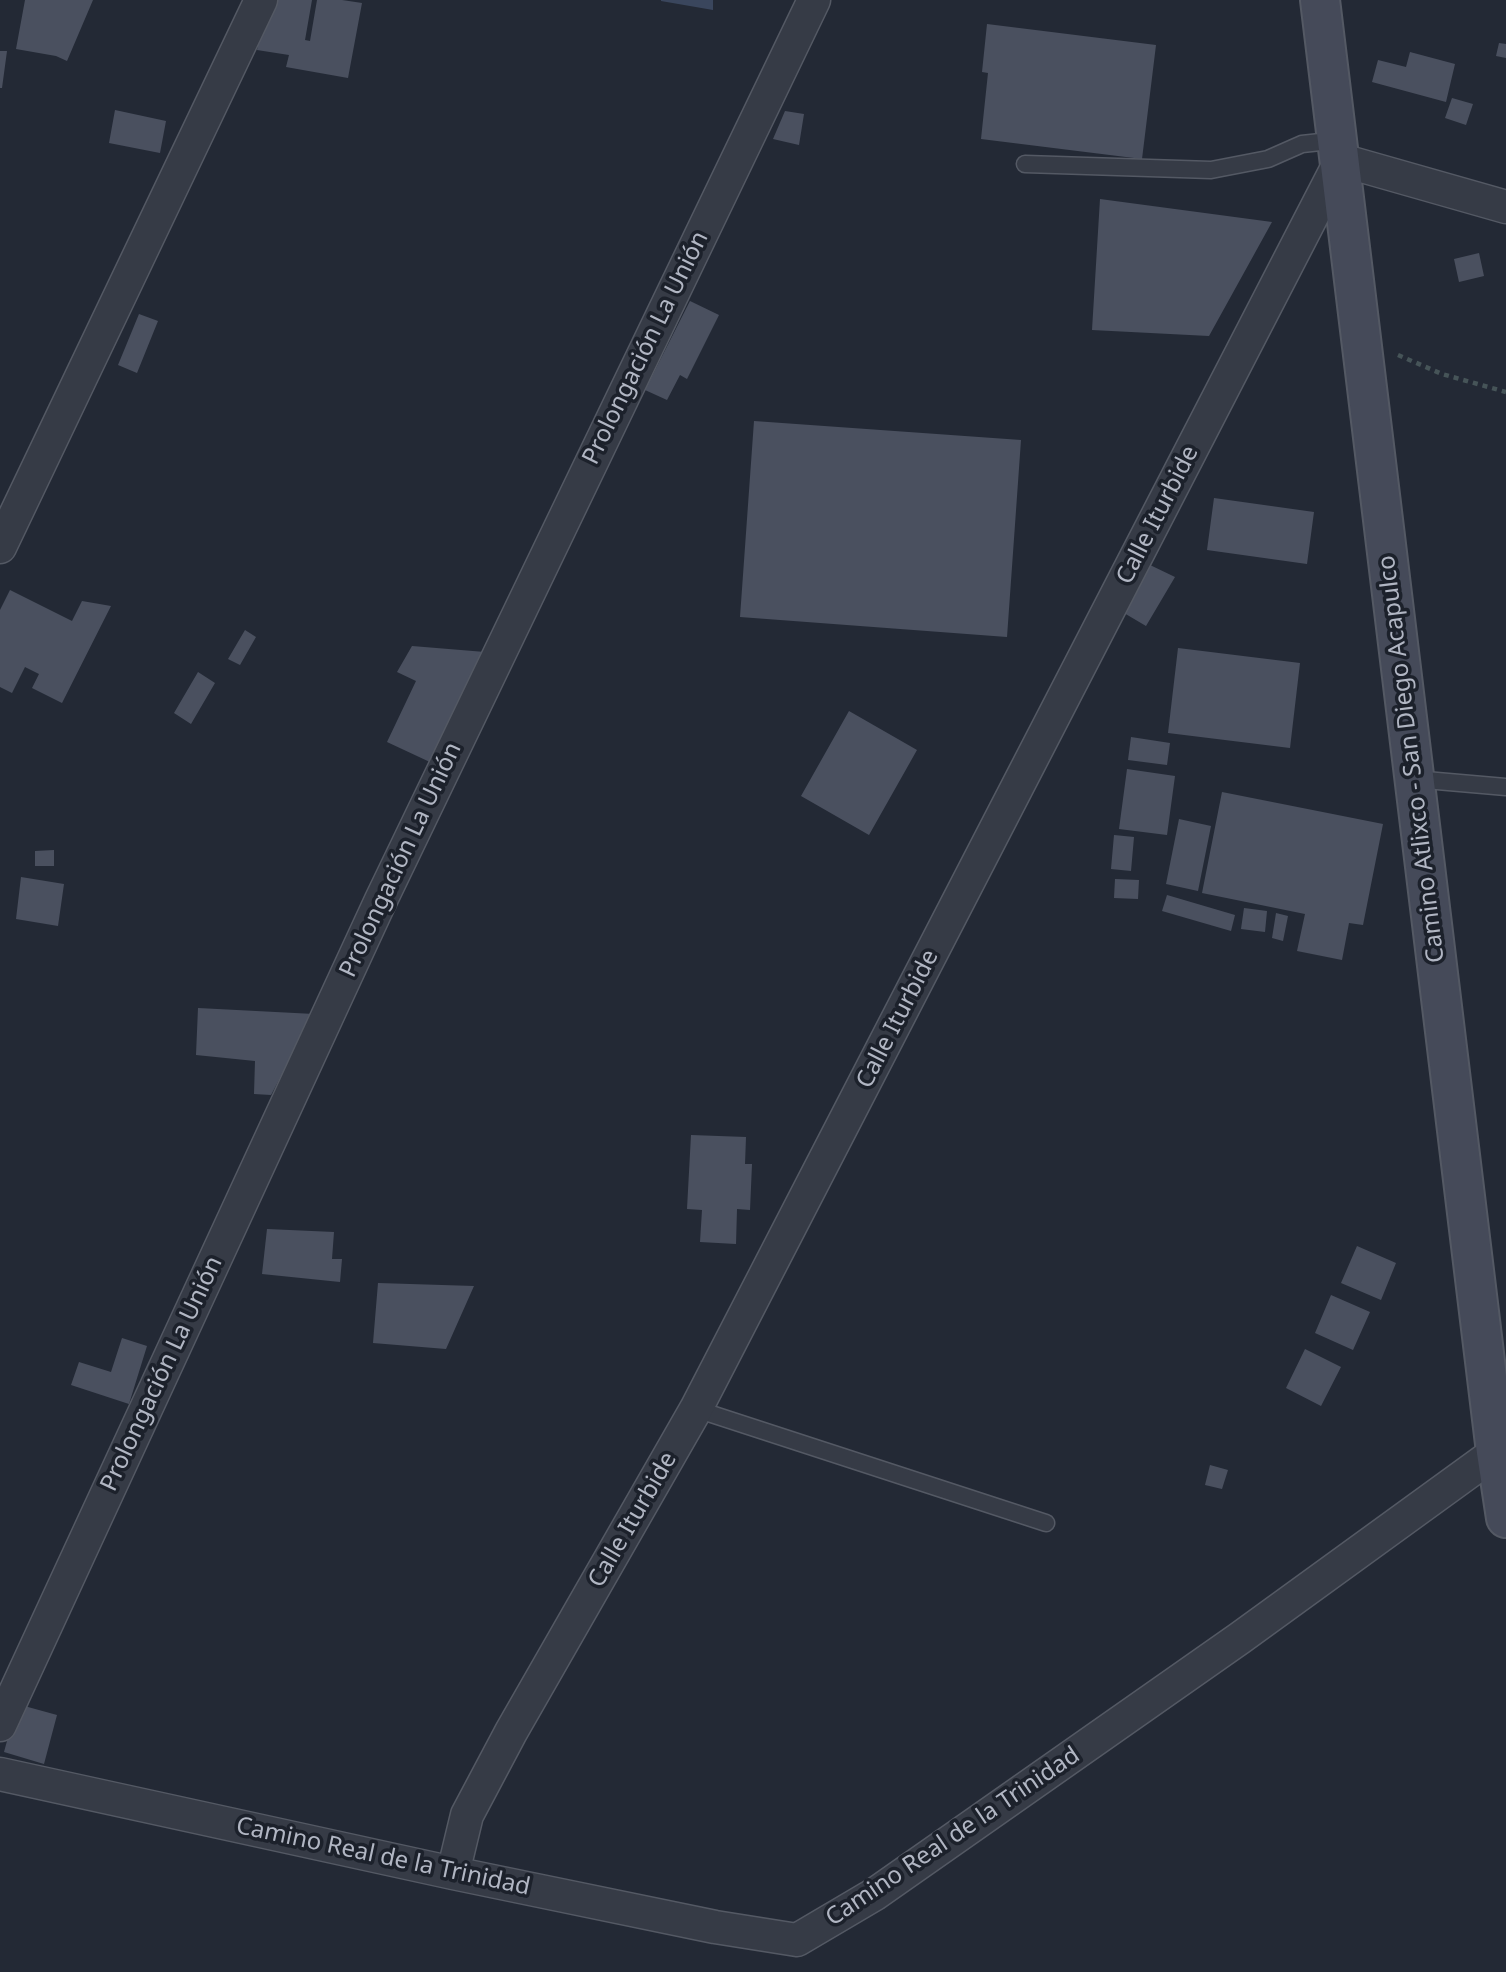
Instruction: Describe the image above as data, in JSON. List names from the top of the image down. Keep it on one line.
{"streets":{"street":["Prolongación La Unión","Calle Iturbide","Camino Atlixco - San Diego Acapulco","Camino Real de la Trinidad"]},"crossings":[["Calle Iturbide","Camino Atlixco - San Diego Acapulco"],["Calle Iturbide","Camino Real de la Trinidad"],["Camino Atlixco - San Diego Acapulco","Camino Real de la Trinidad"]]}
